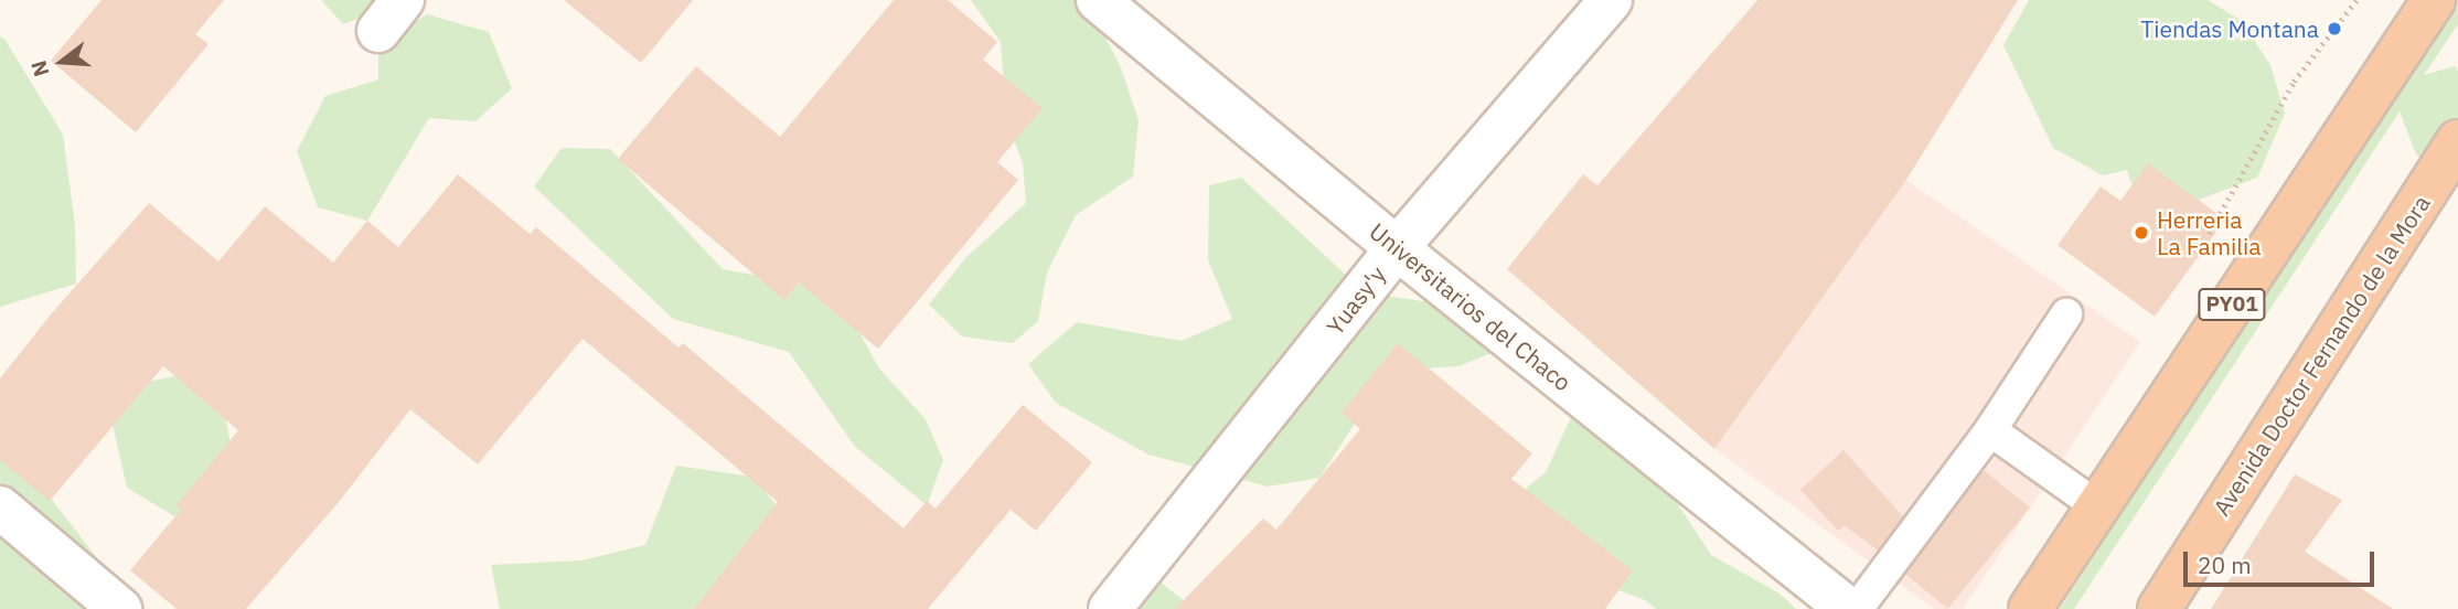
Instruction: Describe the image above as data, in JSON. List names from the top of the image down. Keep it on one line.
{"streets":{"highway":["PY01","Avenida Doctor Fernando de la Mora"],"street":["Yuasy'y","Universitarios del Chaco"]},"crossings":[["Yuasy'y","Universitarios del Chaco"]],"places":["Tiendas Montana","Herreria La Familia"],"scale_bar":"20 m","north":"left"}
